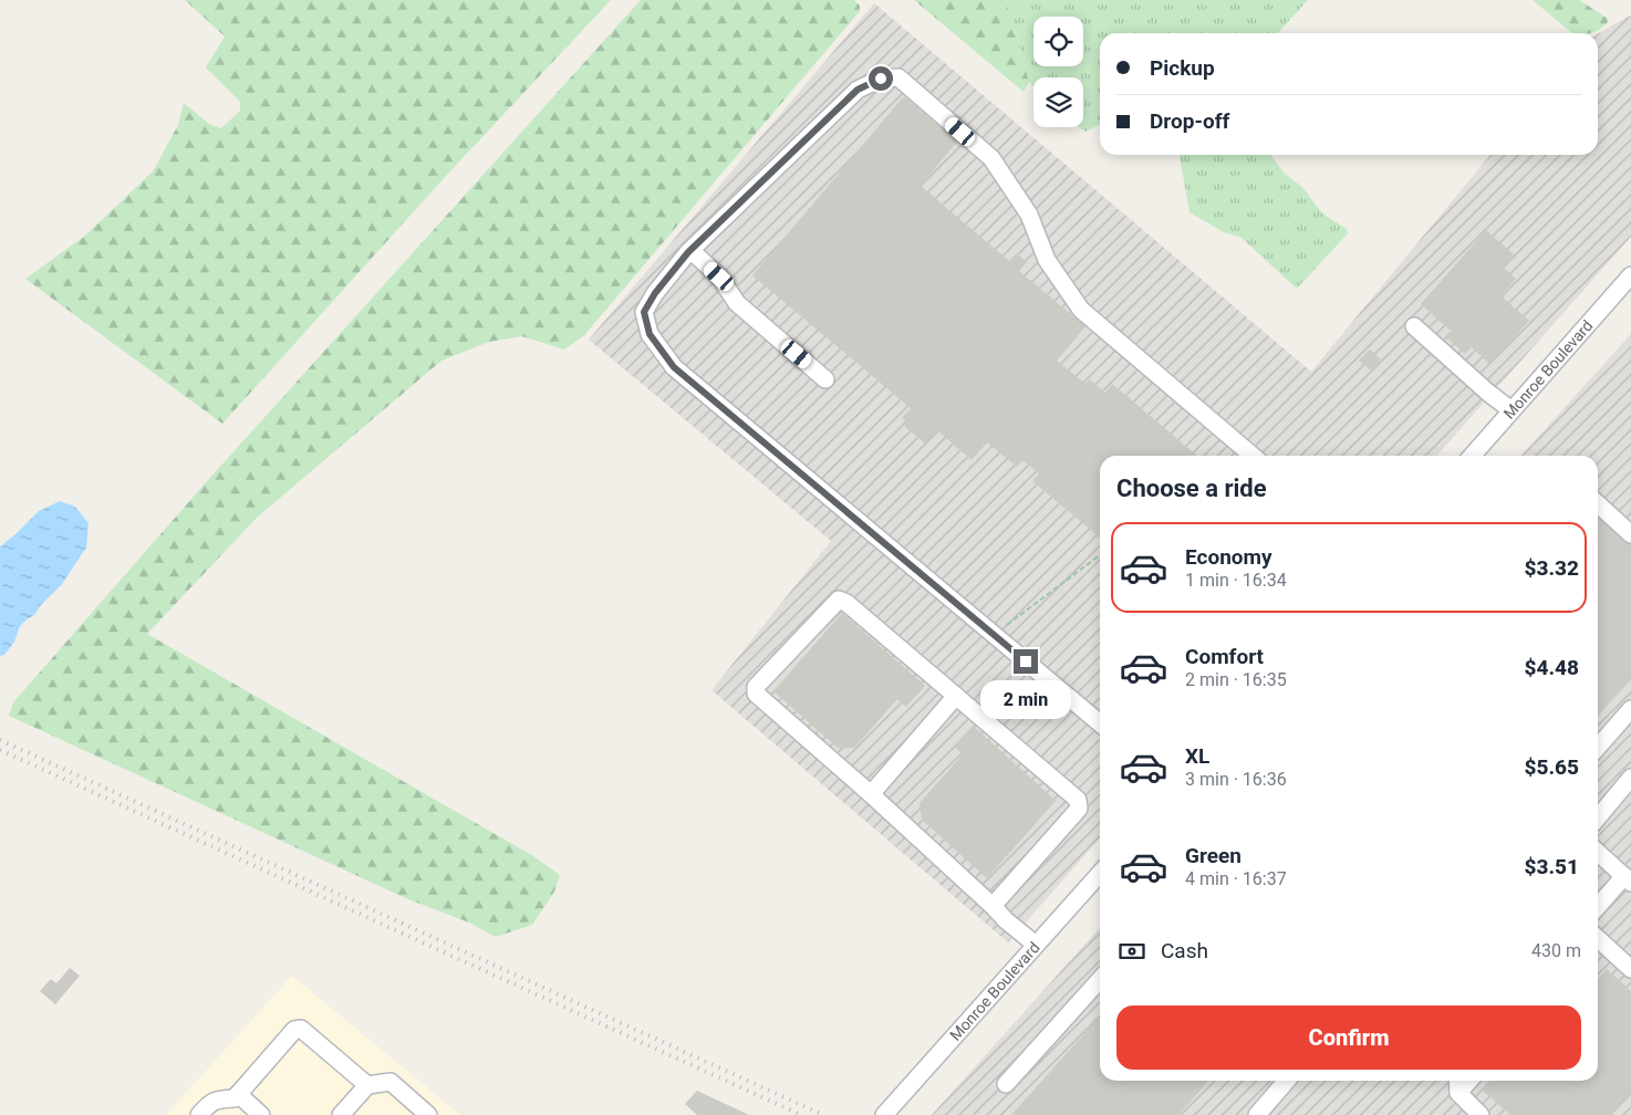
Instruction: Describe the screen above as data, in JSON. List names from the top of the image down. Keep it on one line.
{"streets":{"street":["Monroe Boulevard"]},"page":{"banner":["Pickup","Drop-off"],"heading":"Choose a ride","list":[{"name":"Economy","note":"1 min · 16:34","value":"$3.32"},{"name":"Comfort","note":"2 min · 16:35","value":"$4.48"},{"name":"XL","note":"3 min · 16:36","value":"$5.65"},{"name":"Green","note":"4 min · 16:37","value":"$3.51"}],"bubble":"2 min","pay":["Cash","430 m"],"buttons":"Confirm"}}
